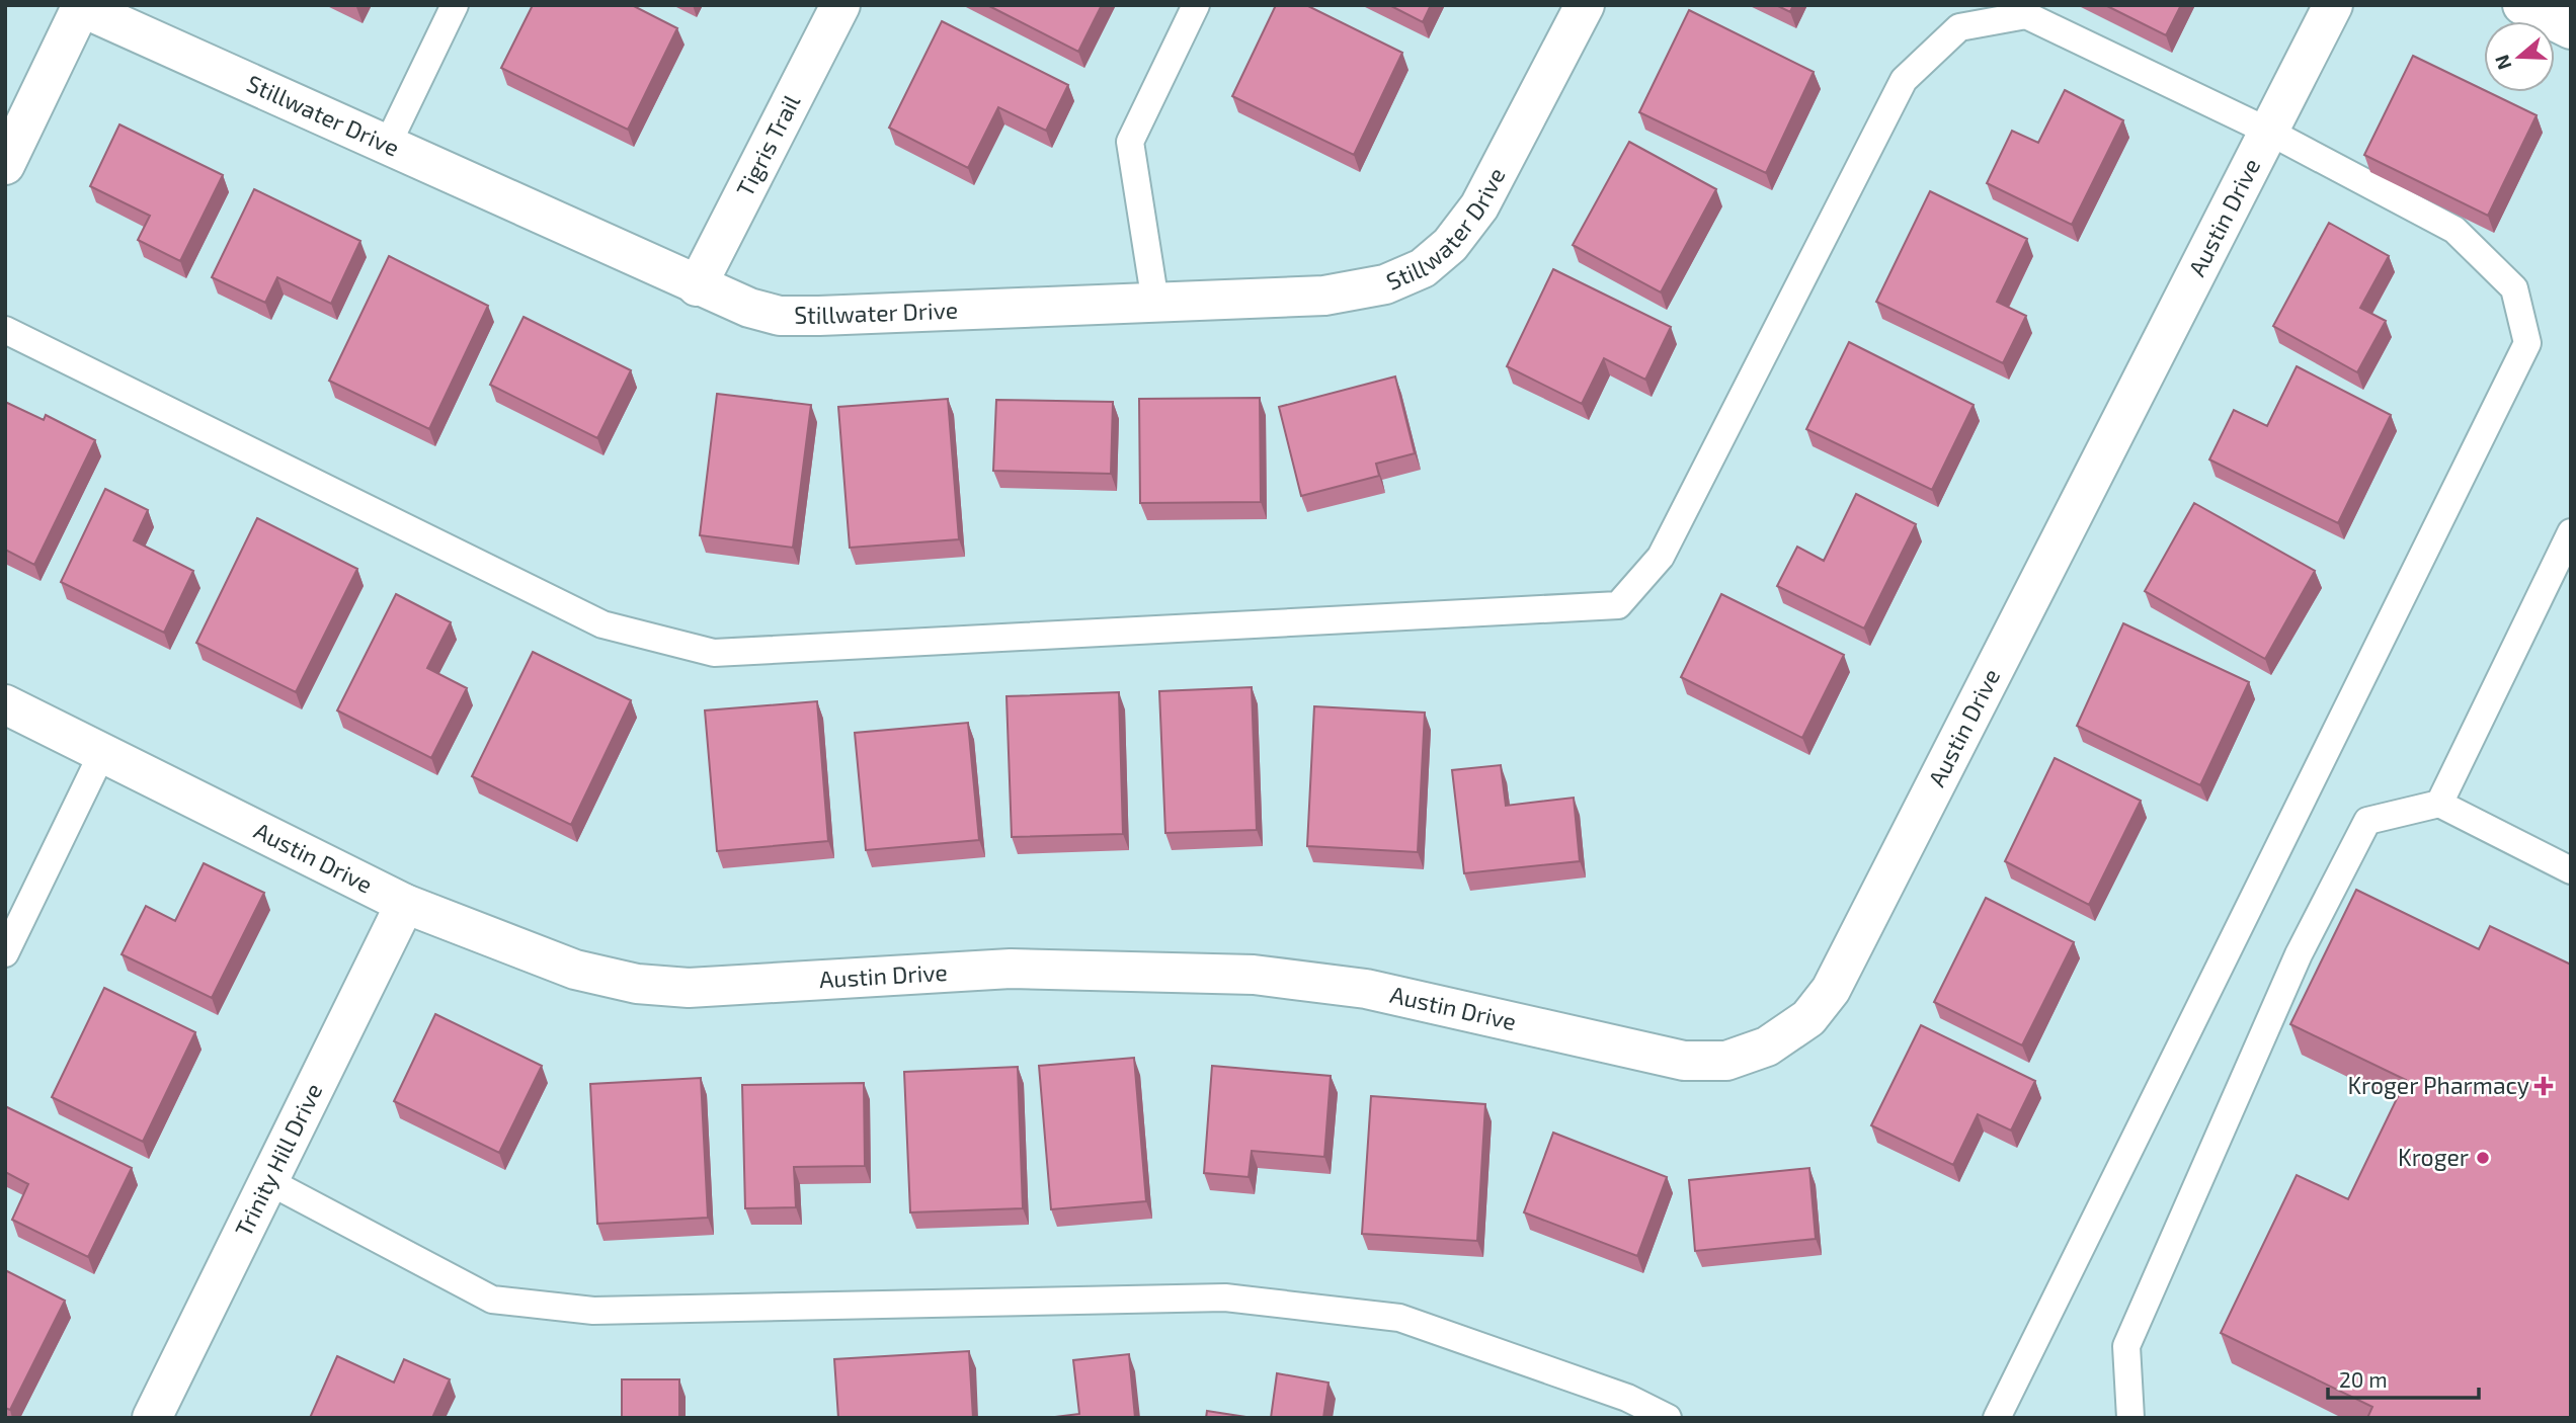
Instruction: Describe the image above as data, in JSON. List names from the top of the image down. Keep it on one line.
{"streets":{"street":["Stillwater Drive","Tigris Trail","Austin Drive","Trinity Hill Drive"]},"crossings":[["Stillwater Drive","Tigris Trail"],["Austin Drive","Trinity Hill Drive"]],"places":{"health":["Kroger Pharmacy"],"other":["Kroger"]},"scale_bar":"20 m","north":"left"}
